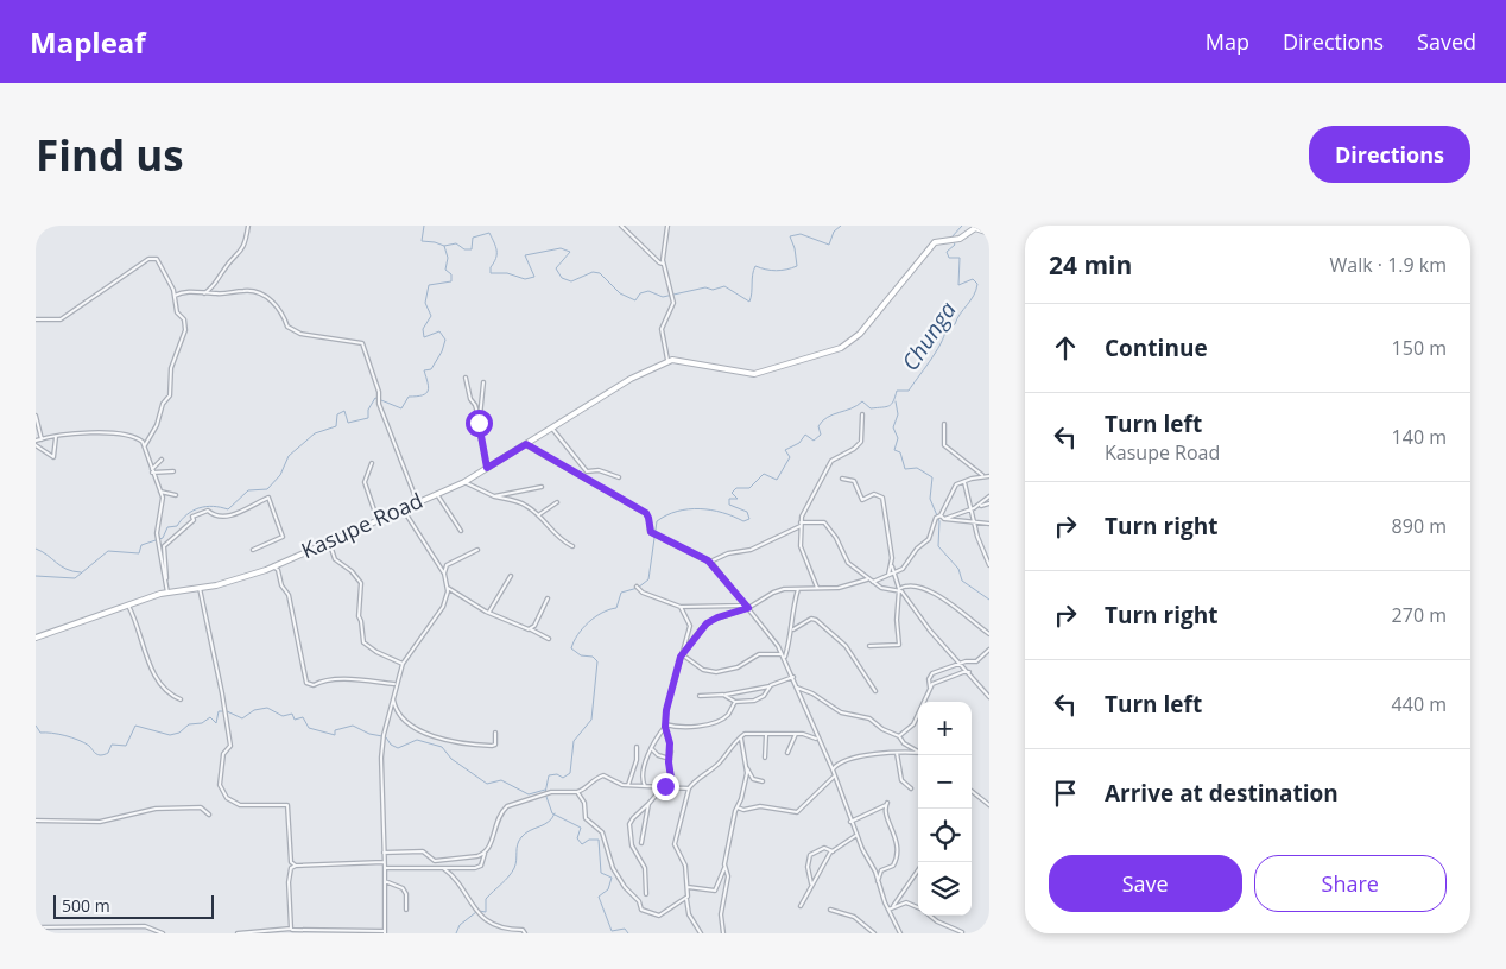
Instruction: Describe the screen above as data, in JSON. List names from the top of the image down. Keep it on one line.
{"streets":{"street":["Kasupe Road"]},"water":["Chunga"],"scale_bar":"500 m","page":{"header":"Mapleaf","nav":["Map","Directions","Saved"],"buttons":["Directions",["Save","Share"]],"title":"Find us","heading":["24 min","Walk · 1.9 km"],"list":[["Continue","150 m"],["Turn left","Kasupe Road","140 m"],["Turn right","890 m"],["Turn right","270 m"],["Turn left","440 m"],"Arrive at destination"],"map_buttons":["+","−"],"scale":"500 m"}}
